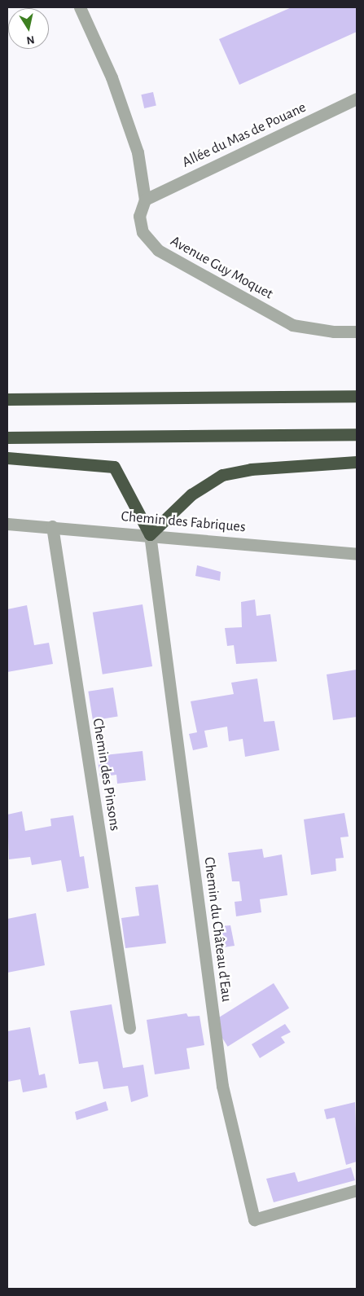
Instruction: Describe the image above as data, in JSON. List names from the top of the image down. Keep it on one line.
{"streets":{"street":["Allée du Mas de Pouane","Avenue Guy Moquet","Chemin des Fabriques","Chemin des Pinsons","Chemin du Château d'Eau"]},"crossings":[["Allée du Mas de Pouane","Avenue Guy Moquet"],["Chemin des Fabriques","Chemin des Pinsons"],["Chemin des Fabriques","Chemin du Château d'Eau"]],"north":"bottom"}
